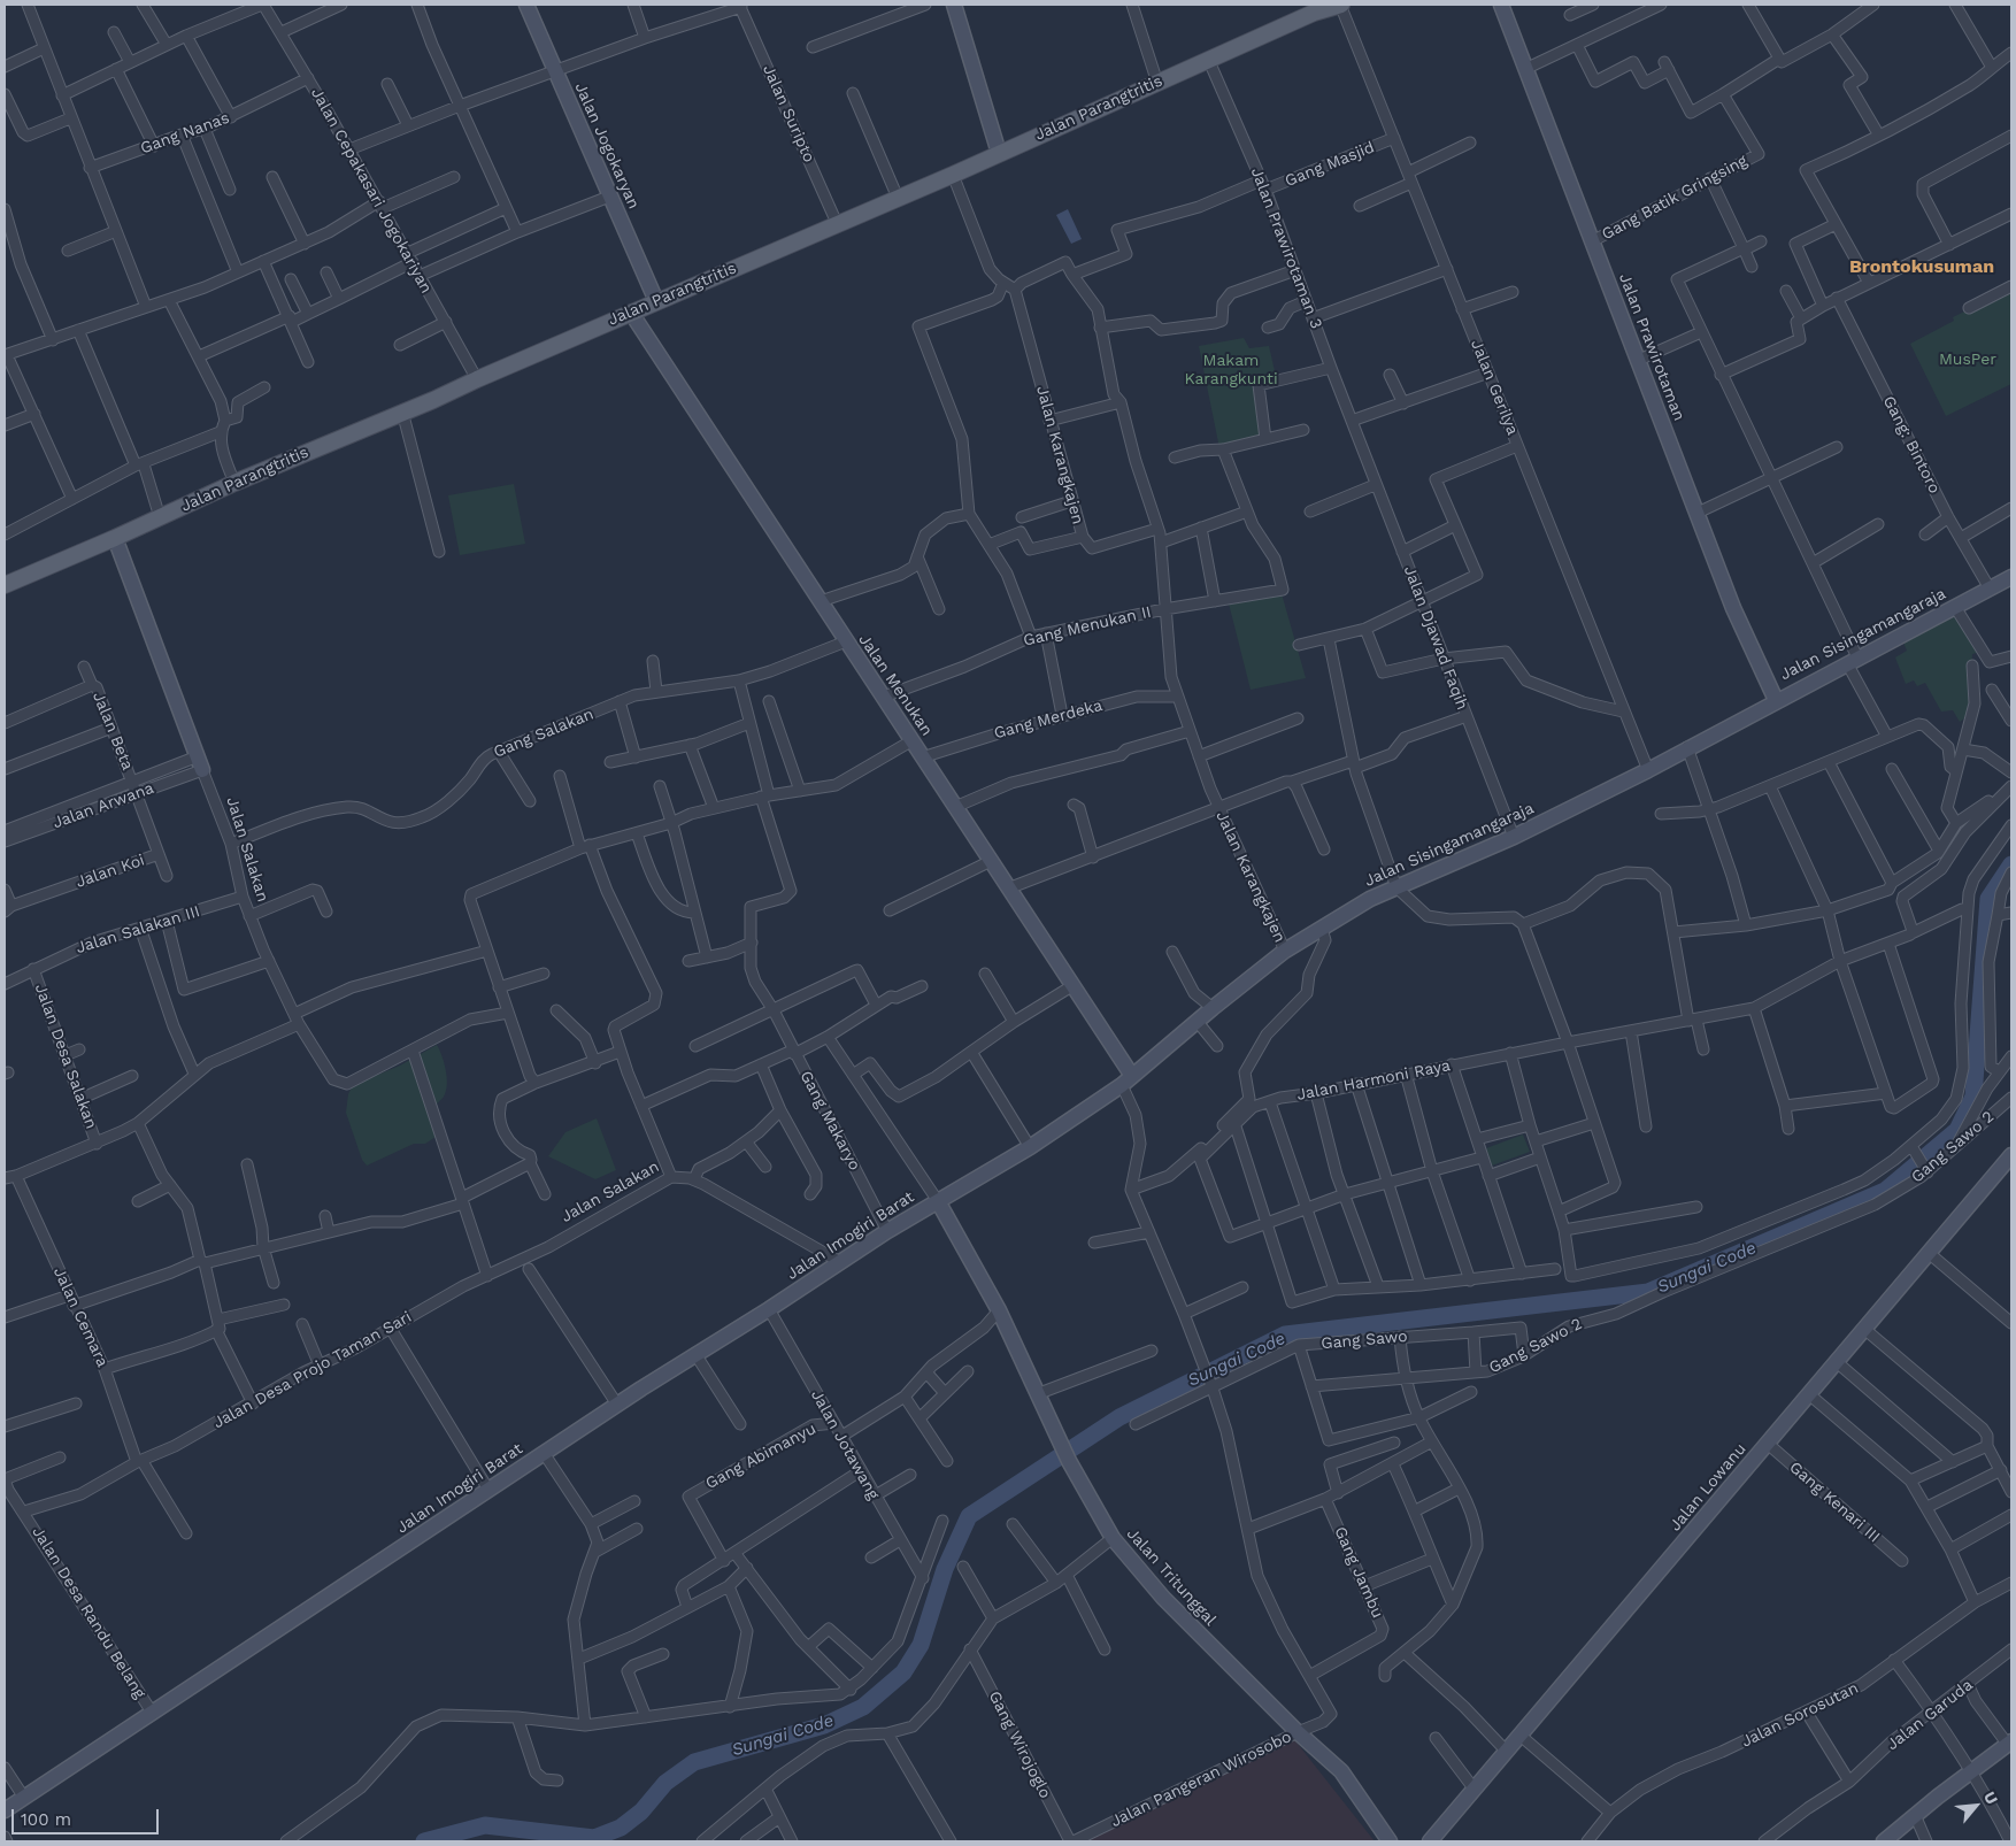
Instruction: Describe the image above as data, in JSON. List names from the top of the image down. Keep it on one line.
{"streets":{"main road":["Jalan Parangtritis","Jalan Jogokaryan","Jalan Prawirotaman","Jalan Sisingamangaraja","Jalan Menukan","Jalan Salakan","Jalan Imogiri Barat","Jalan Lowanu","Jalan Tritunggal"],"street":["Jalan Suripto","Gang Nanas","Gang Masjid","Jalan Cepakasari Jogokariyan","Gang Batik Gringsing","Jalan Prawirotaman 3","Jalan Gerilya","Gang: Bintoro","Jalan Karangkajen","Gang Menukan II","Jalan Djawad Faqih","Gang Merdeka","Jalan Beta","Gang Salakan","Jalan Arwana","Jalan Koi","Jalan Salakan III","Jalan Desa Salakan","Jalan Harmoni Raya","Gang Makaryo","Gang Sawo 2","Jalan Cemara","Gang Sawo","Jalan Desa Projo Taman Sari","Jalan Jotawang","Gang Abimanyu","Gang Kenari III","Gang Jambu","Jalan Desa Randu Belang","Jalan Sorosutan","Jalan Garuda","Gang Wirojoglo","Jalan Pangeran Wirosobo"]},"crossings":[["Jalan Parangtritis","Jalan Suripto"],["Jalan Parangtritis","Jalan Jogokaryan"],["Jalan Parangtritis","Jalan Cepakasari Jogokariyan"],["Jalan Parangtritis","Jalan Prawirotaman 3"],["Jalan Parangtritis","Jalan Gerilya"],["Jalan Parangtritis","Jalan Menukan"],["Jalan Parangtritis","Jalan Salakan"],["Gang Nanas","Jalan Cepakasari Jogokariyan"],["Gang Masjid","Jalan Prawirotaman 3"],["Gang Masjid","Jalan Gerilya"],["Gang Batik Gringsing","Jalan Prawirotaman"],["Jalan Prawirotaman 3","Jalan Djawad Faqih"],["Jalan Prawirotaman","Jalan Sisingamangaraja"],["Jalan Gerilya","Jalan Sisingamangaraja"],["Gang: Bintoro","Jalan Sisingamangaraja"],["Jalan Karangkajen","Gang Menukan II"],["Jalan Karangkajen","Jalan Sisingamangaraja"],["Jalan Karangkajen","Gang Merdeka"],["Gang Menukan II","Jalan Menukan"],["Jalan Sisingamangaraja","Jalan Djawad Faqih"],["Jalan Sisingamangaraja","Jalan Menukan"],["Jalan Sisingamangaraja","Jalan Imogiri Barat"],["Jalan Sisingamangaraja","Jalan Tritunggal"],["Jalan Menukan","Gang Merdeka"],["Jalan Menukan","Gang Salakan"],["Jalan Beta","Jalan Arwana"],["Jalan Beta","Jalan Koi"],["Gang Salakan","Jalan Salakan"],["Jalan Arwana","Jalan Salakan"],["Jalan Arwana","Jalan Koi"],["Jalan Salakan","Jalan Salakan III"],["Jalan Salakan","Jalan Imogiri Barat"],["Jalan Salakan","Jalan Desa Projo Taman Sari"],["Jalan Salakan III","Jalan Desa Salakan"],["Gang Makaryo","Jalan Imogiri Barat"],["Gang Sawo 2","Gang Sawo"],["Jalan Imogiri Barat","Jalan Jotawang"],["Jalan Imogiri Barat","Jalan Tritunggal"],["Jalan Imogiri Barat","Jalan Desa Randu Belang"],["Jalan Cemara","Jalan Desa Projo Taman Sari"],["Jalan Desa Projo Taman Sari","Jalan Desa Randu Belang"],["Jalan Jotawang","Gang Abimanyu"],["Jalan Lowanu","Gang Kenari III"],["Gang Jambu","Jalan Pangeran Wirosobo"],["Jalan Tritunggal","Jalan Pangeran Wirosobo"],["Gang Wirojoglo","Jalan Pangeran Wirosobo"]],"districts":["Brontokusuman"],"water":["Sungai Code"],"parks":["MusPer","Makam Karangkunti"],"scale_bar":"100 m","north":"top right"}
